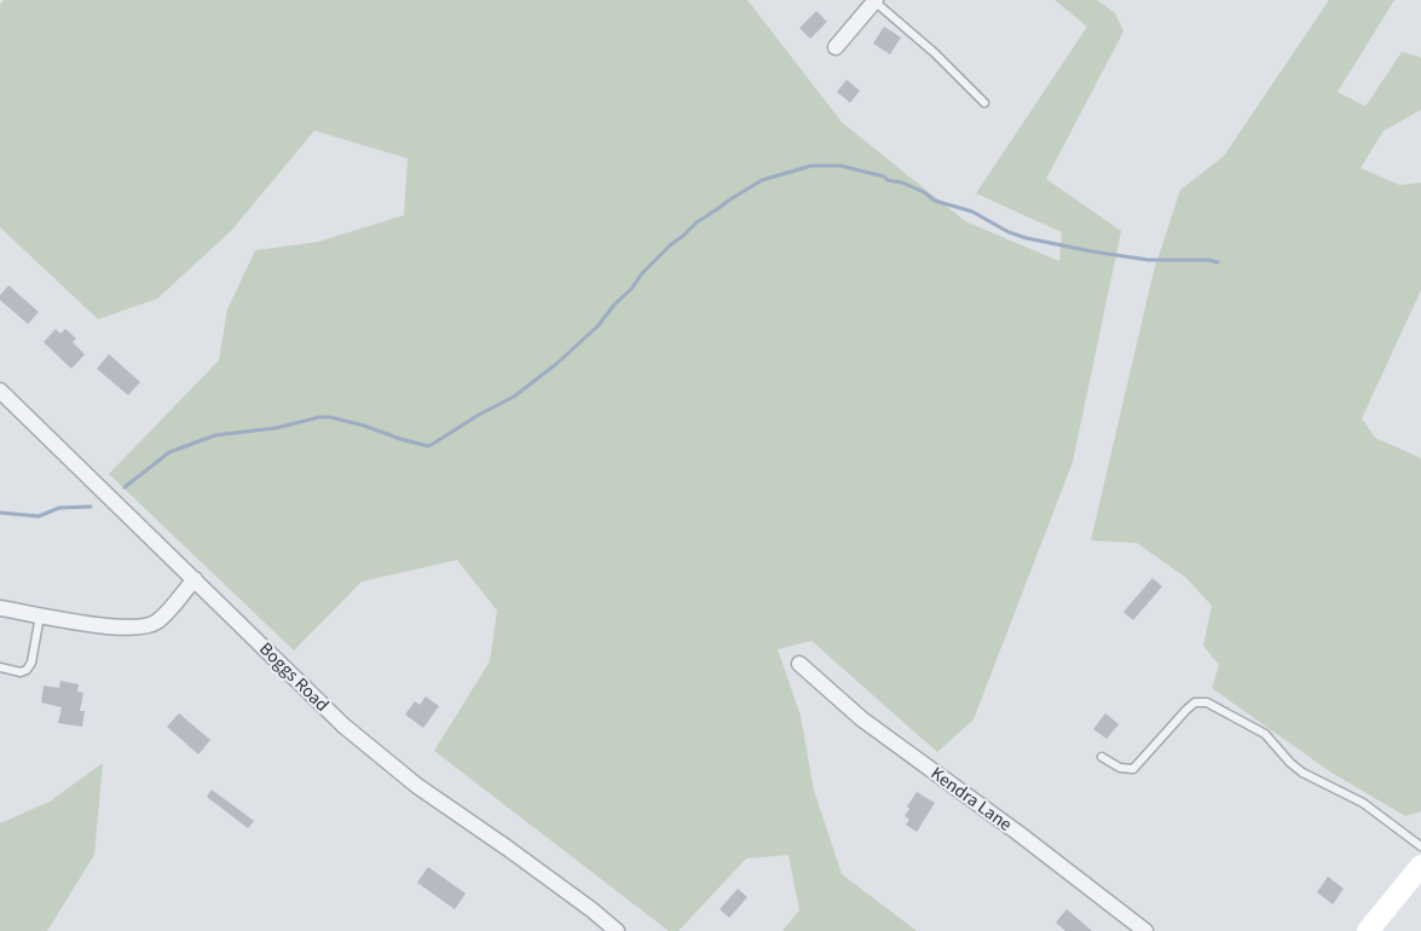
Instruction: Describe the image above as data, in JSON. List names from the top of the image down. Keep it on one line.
{"streets":{"street":["Boggs Road","Kendra Lane"]}}
